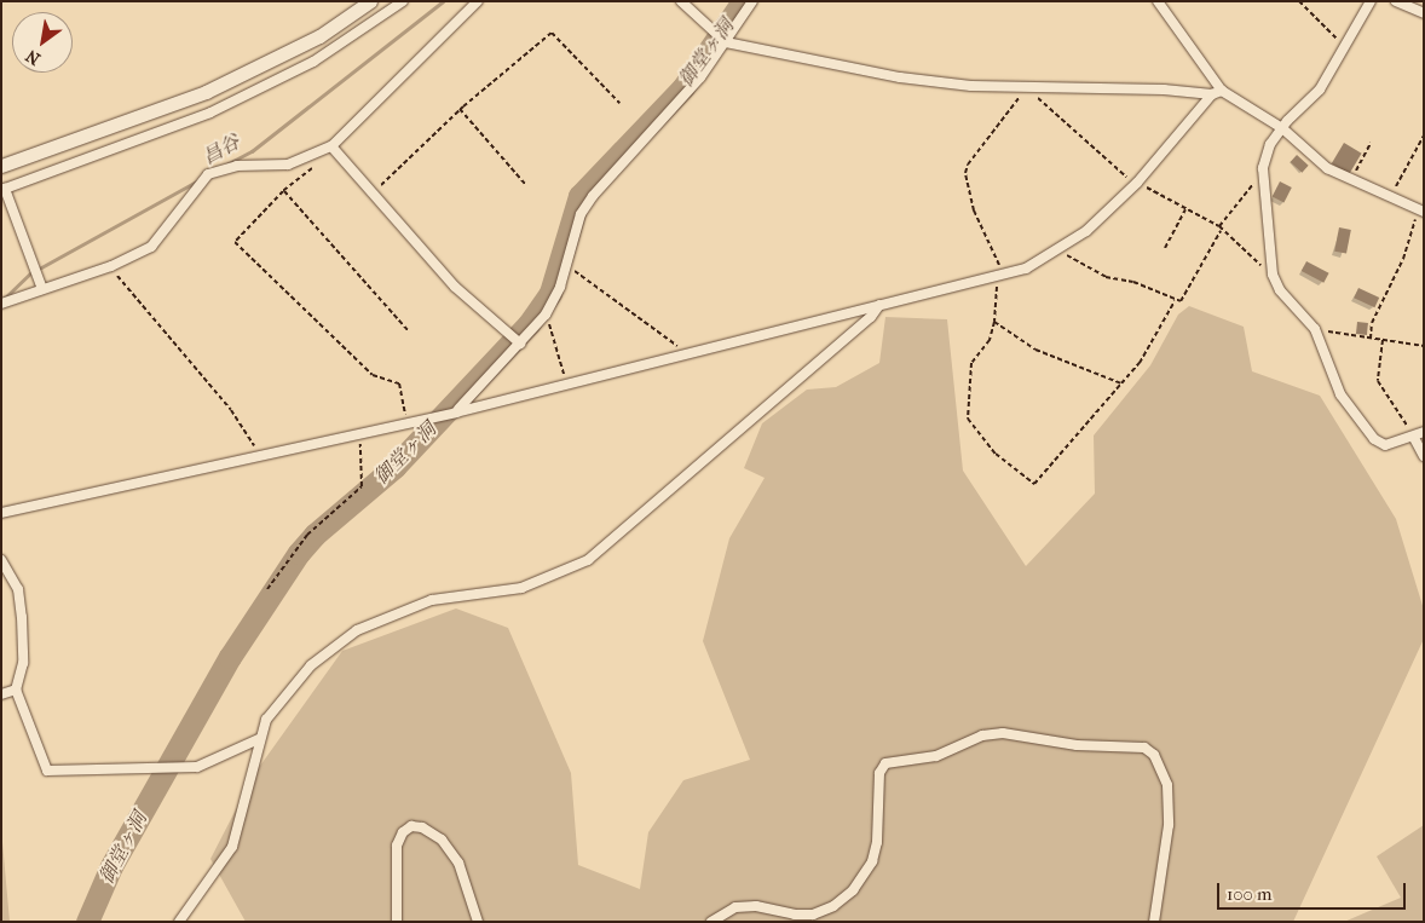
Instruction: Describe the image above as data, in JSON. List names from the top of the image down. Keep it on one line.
{"water":["御堂ヶ洞","昌谷"],"scale_bar":"100 m","north":"bottom left"}
